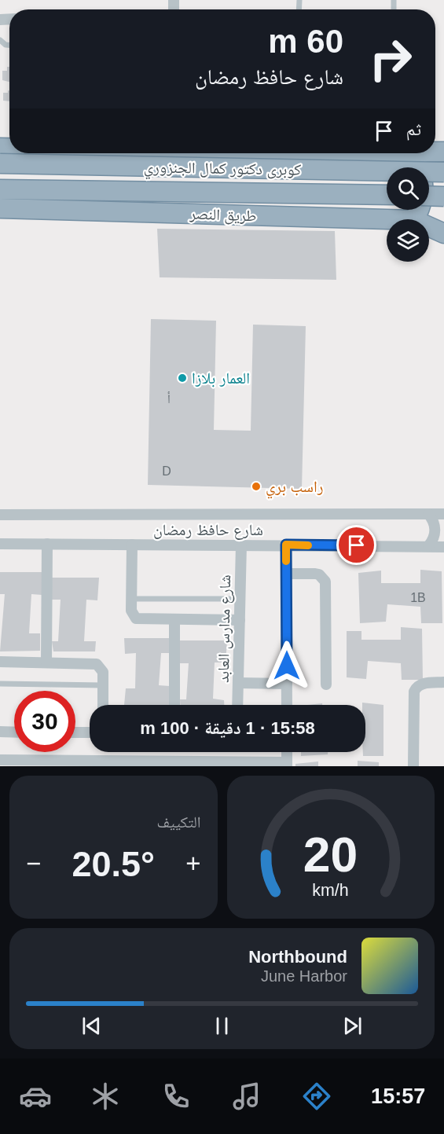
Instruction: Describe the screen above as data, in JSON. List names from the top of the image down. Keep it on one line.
{"streets":{"highway":["كوبرى دكتور كمال الجنزوري","طريق النصر"],"street":["شارع حافظ رمضان","شارع مدارس العابد"]},"crossings":[["شارع حافظ رمضان","شارع مدارس العابد"]],"places":["العمار بلازا","راسب بري"],"house_numbers":["أ","D","1B"],"page":{"turn":["60 m","شارع حافظ رمضان"],"then":"ثم","limit":"30","trip":"15:58 · 1 دقيقة · 100 m","tile":"التكييف","heat":["−","20.5°","+"],"song":["Northbound","June Harbor"],"tabs":"15:57","gauge":["20","km/h"]}}
